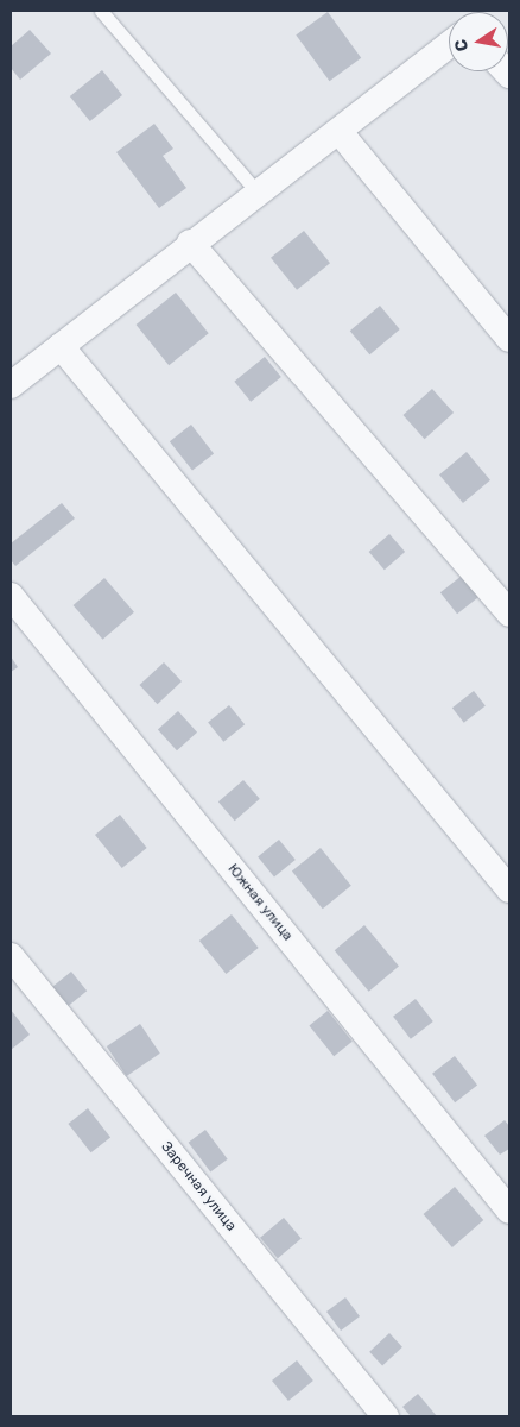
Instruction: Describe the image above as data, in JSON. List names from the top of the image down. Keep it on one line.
{"streets":{"street":["Южная улица","Заречная улица"]},"north":"left"}
